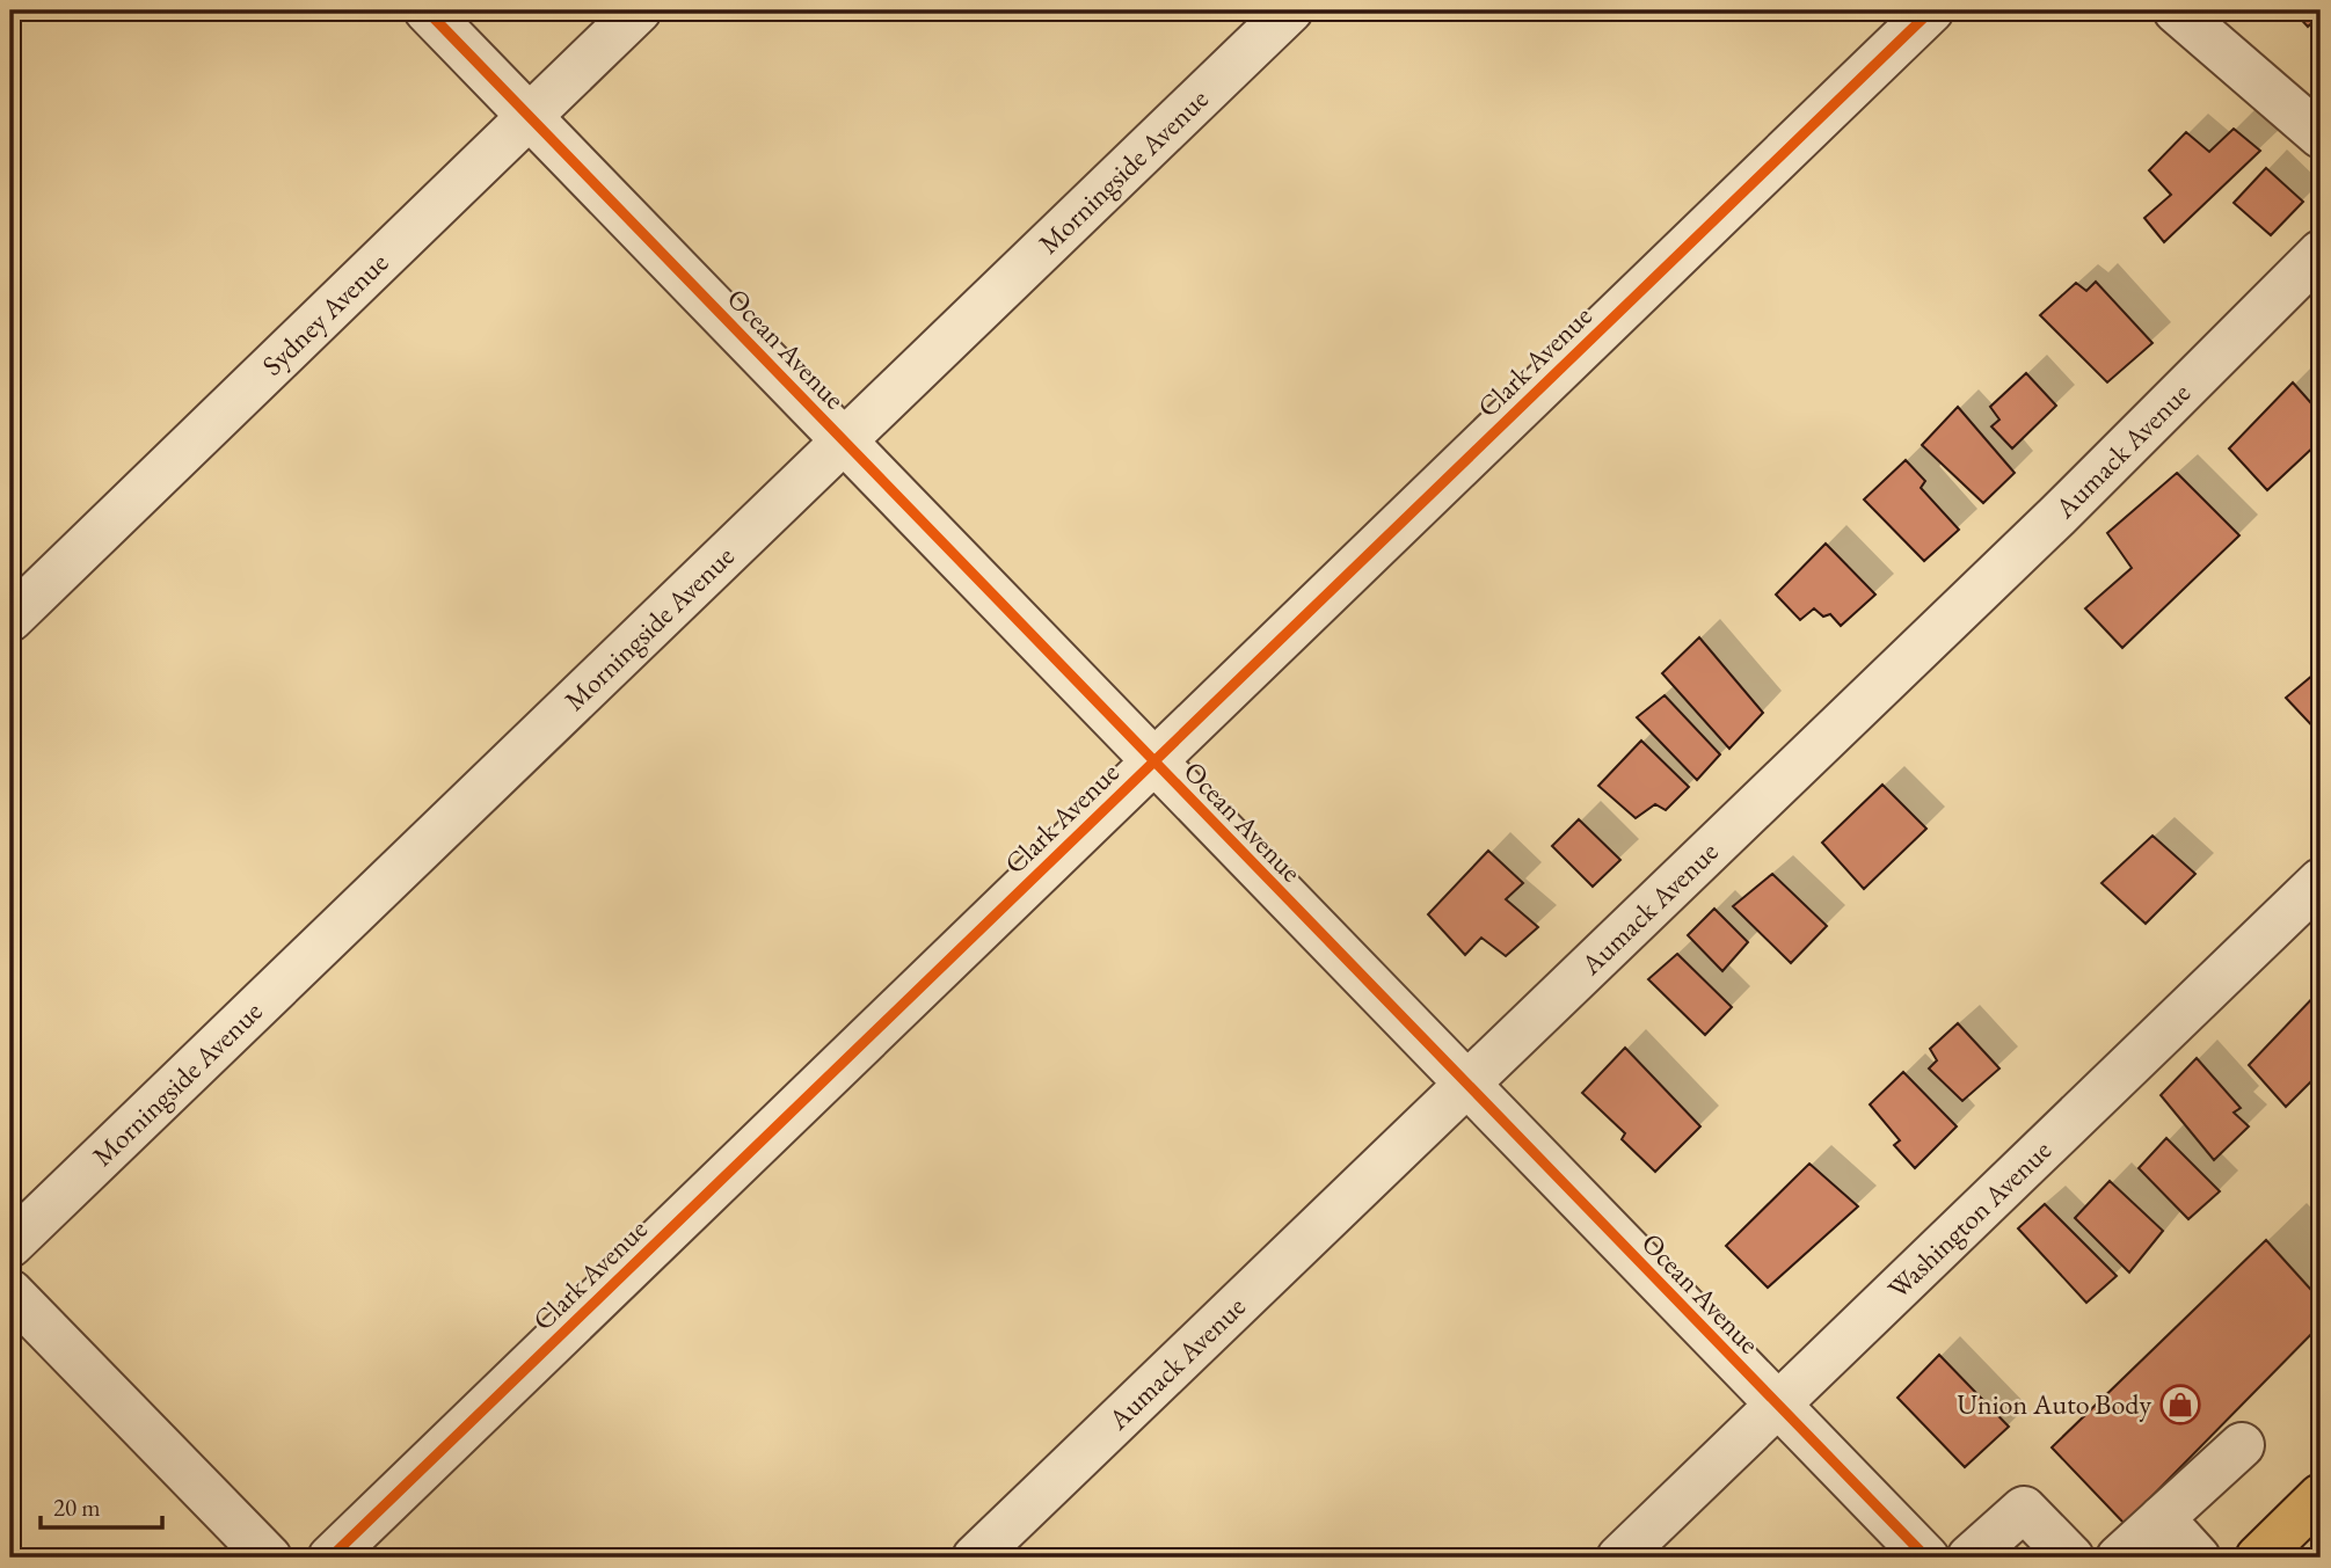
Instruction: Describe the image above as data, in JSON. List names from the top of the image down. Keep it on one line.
{"streets":{"street":["Morningside Avenue","Sydney Avenue","Ocean Avenue","Clark Avenue","Aumack Avenue","Washington Avenue"]},"crossings":[["Morningside Avenue","Ocean Avenue"],["Sydney Avenue","Ocean Avenue"],["Ocean Avenue","Clark Avenue"],["Ocean Avenue","Aumack Avenue"],["Ocean Avenue","Washington Avenue"]],"places":{"shop":["Union Auto Body"]},"scale_bar":"20 m"}
